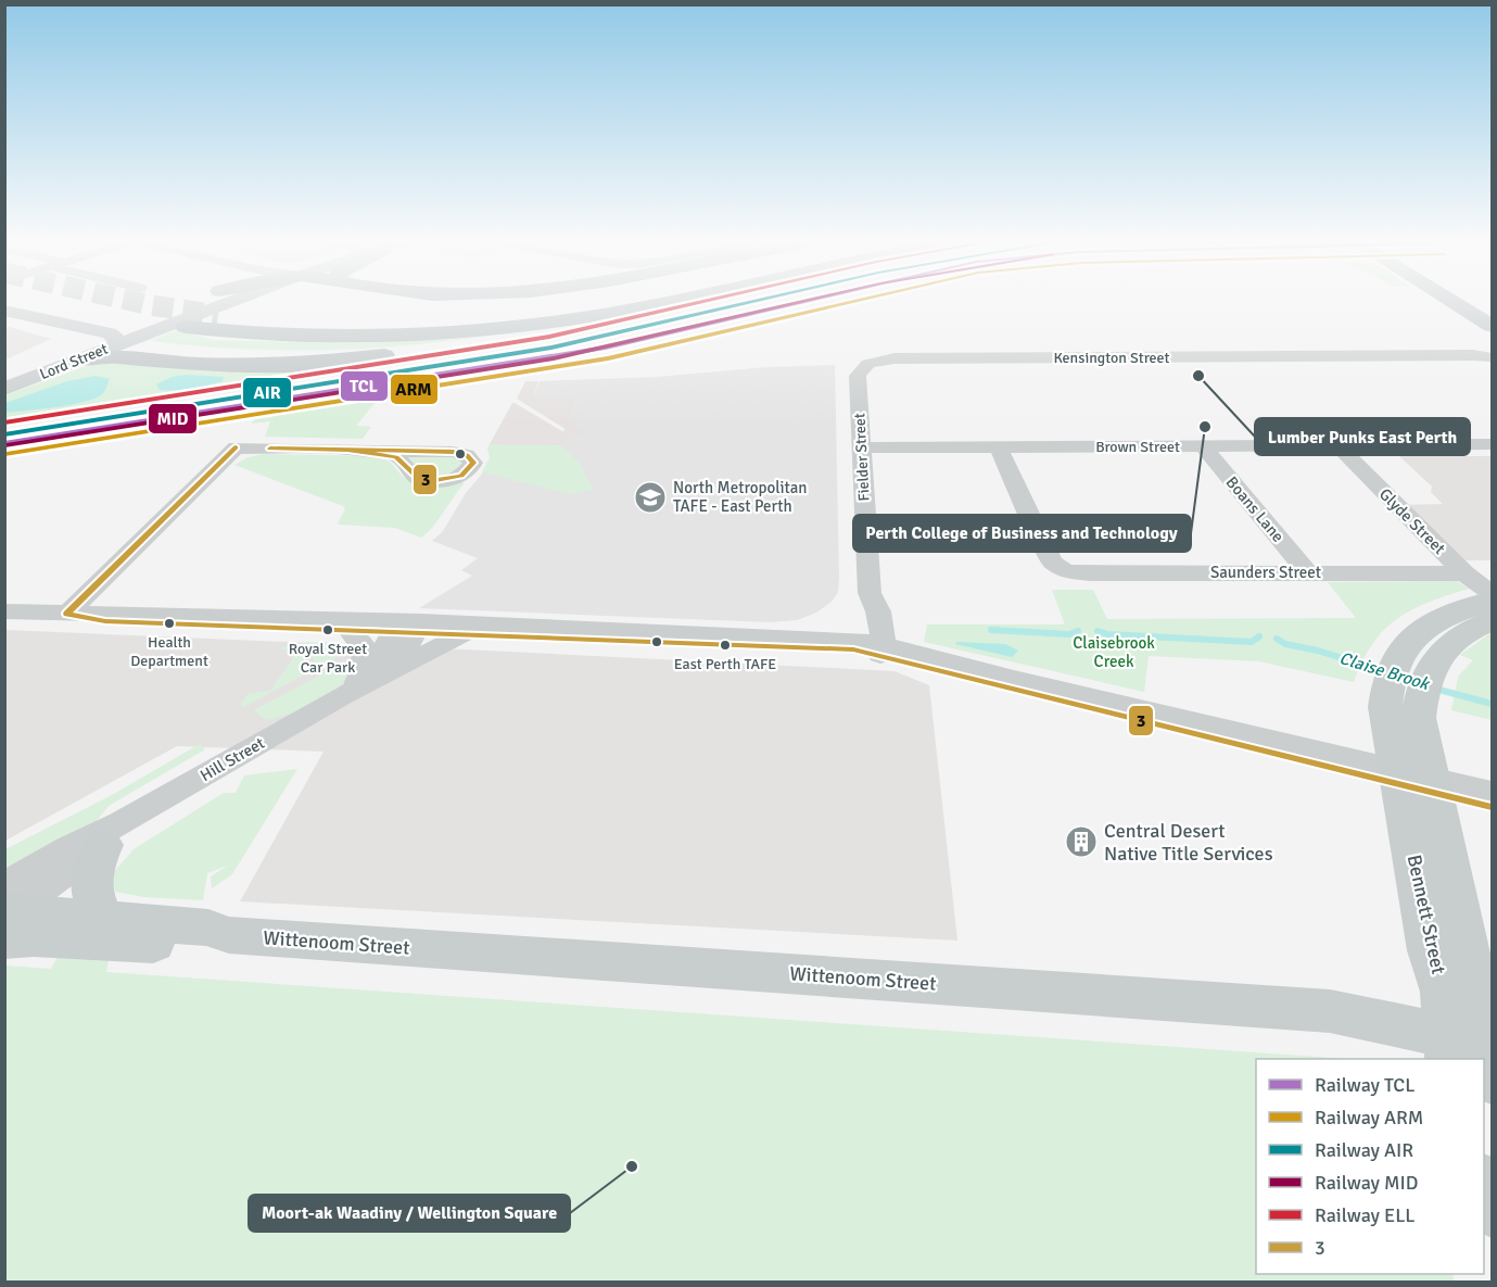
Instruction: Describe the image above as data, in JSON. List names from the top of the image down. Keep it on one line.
{"streets":{"main road":["Lord Street","Bennett Street","Wittenoom Street"],"street":["Kensington Street","Brown Street","Fielder Street","Boans Lane","Glyde Street","Saunders Street","Hill Street"]},"crossings":[["Kensington Street","Fielder Street"],["Brown Street","Fielder Street"],["Brown Street","Boans Lane"],["Brown Street","Glyde Street"],["Brown Street","Saunders Street"],["Boans Lane","Saunders Street"],["Glyde Street","Saunders Street"],["Hill Street","Wittenoom Street"],["Bennett Street","Wittenoom Street"]],"water":["Claise Brook"],"parks":["Claisebrook Creek"],"places":{"other":["Lumber Punks East Perth","Perth College of Business and Technology","Health Department","Royal Street Car Park","East Perth TAFE","Moort-ak Waadiny / Wellington Square"],"school or university":["North Metropolitan TAFE - East Perth"],"building":["Central Desert Native Title Services"]},"lines":["rail line TCL","rail line ARM","rail line AIR","rail line MID","rail line ELL","transit line 3"],"legend":["Railway TCL","Railway ARM","Railway AIR","Railway MID","Railway ELL","3"]}
